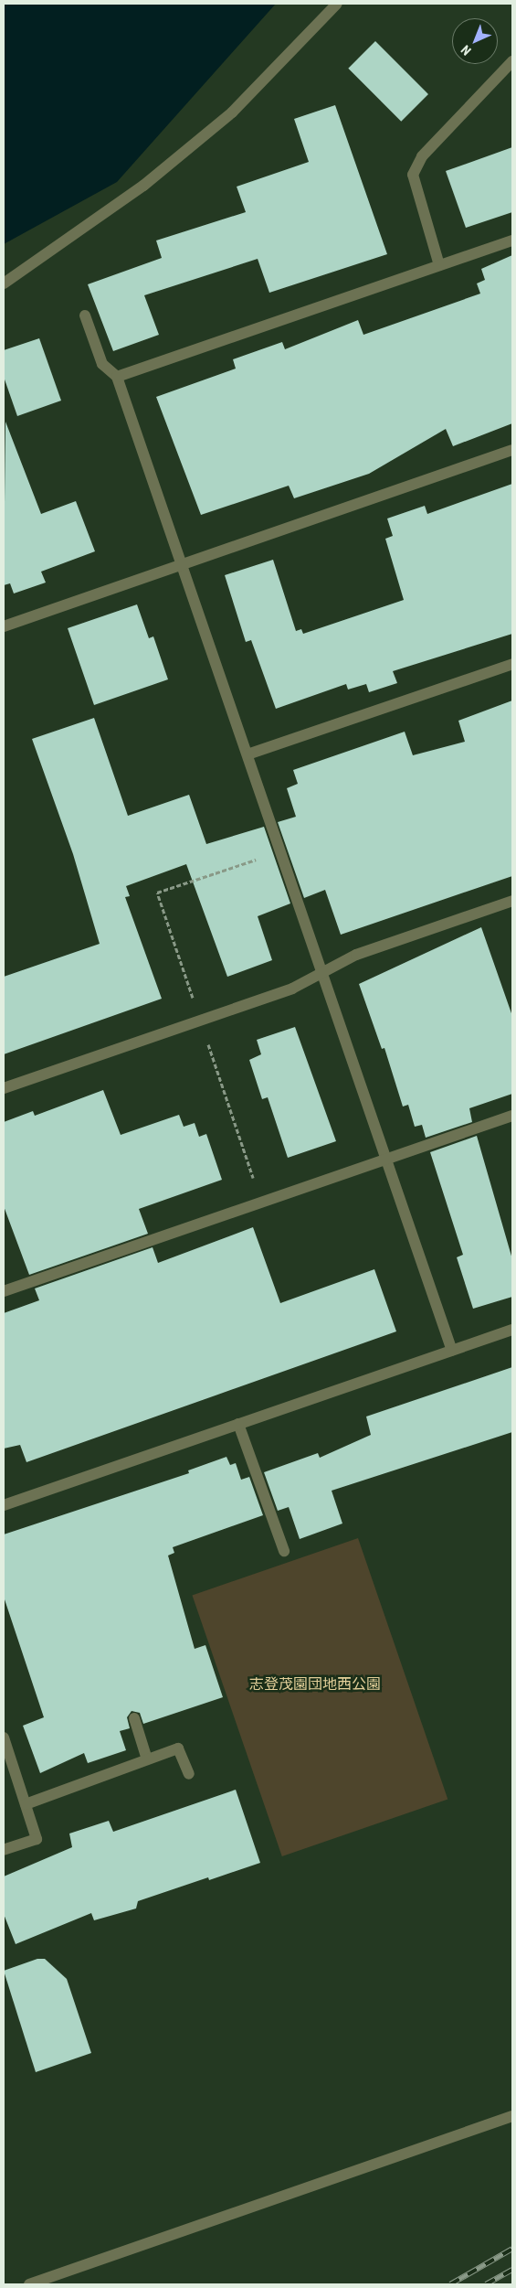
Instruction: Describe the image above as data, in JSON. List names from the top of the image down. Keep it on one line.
{"parks":["志登茂園団地西公園"],"north":"bottom left"}
